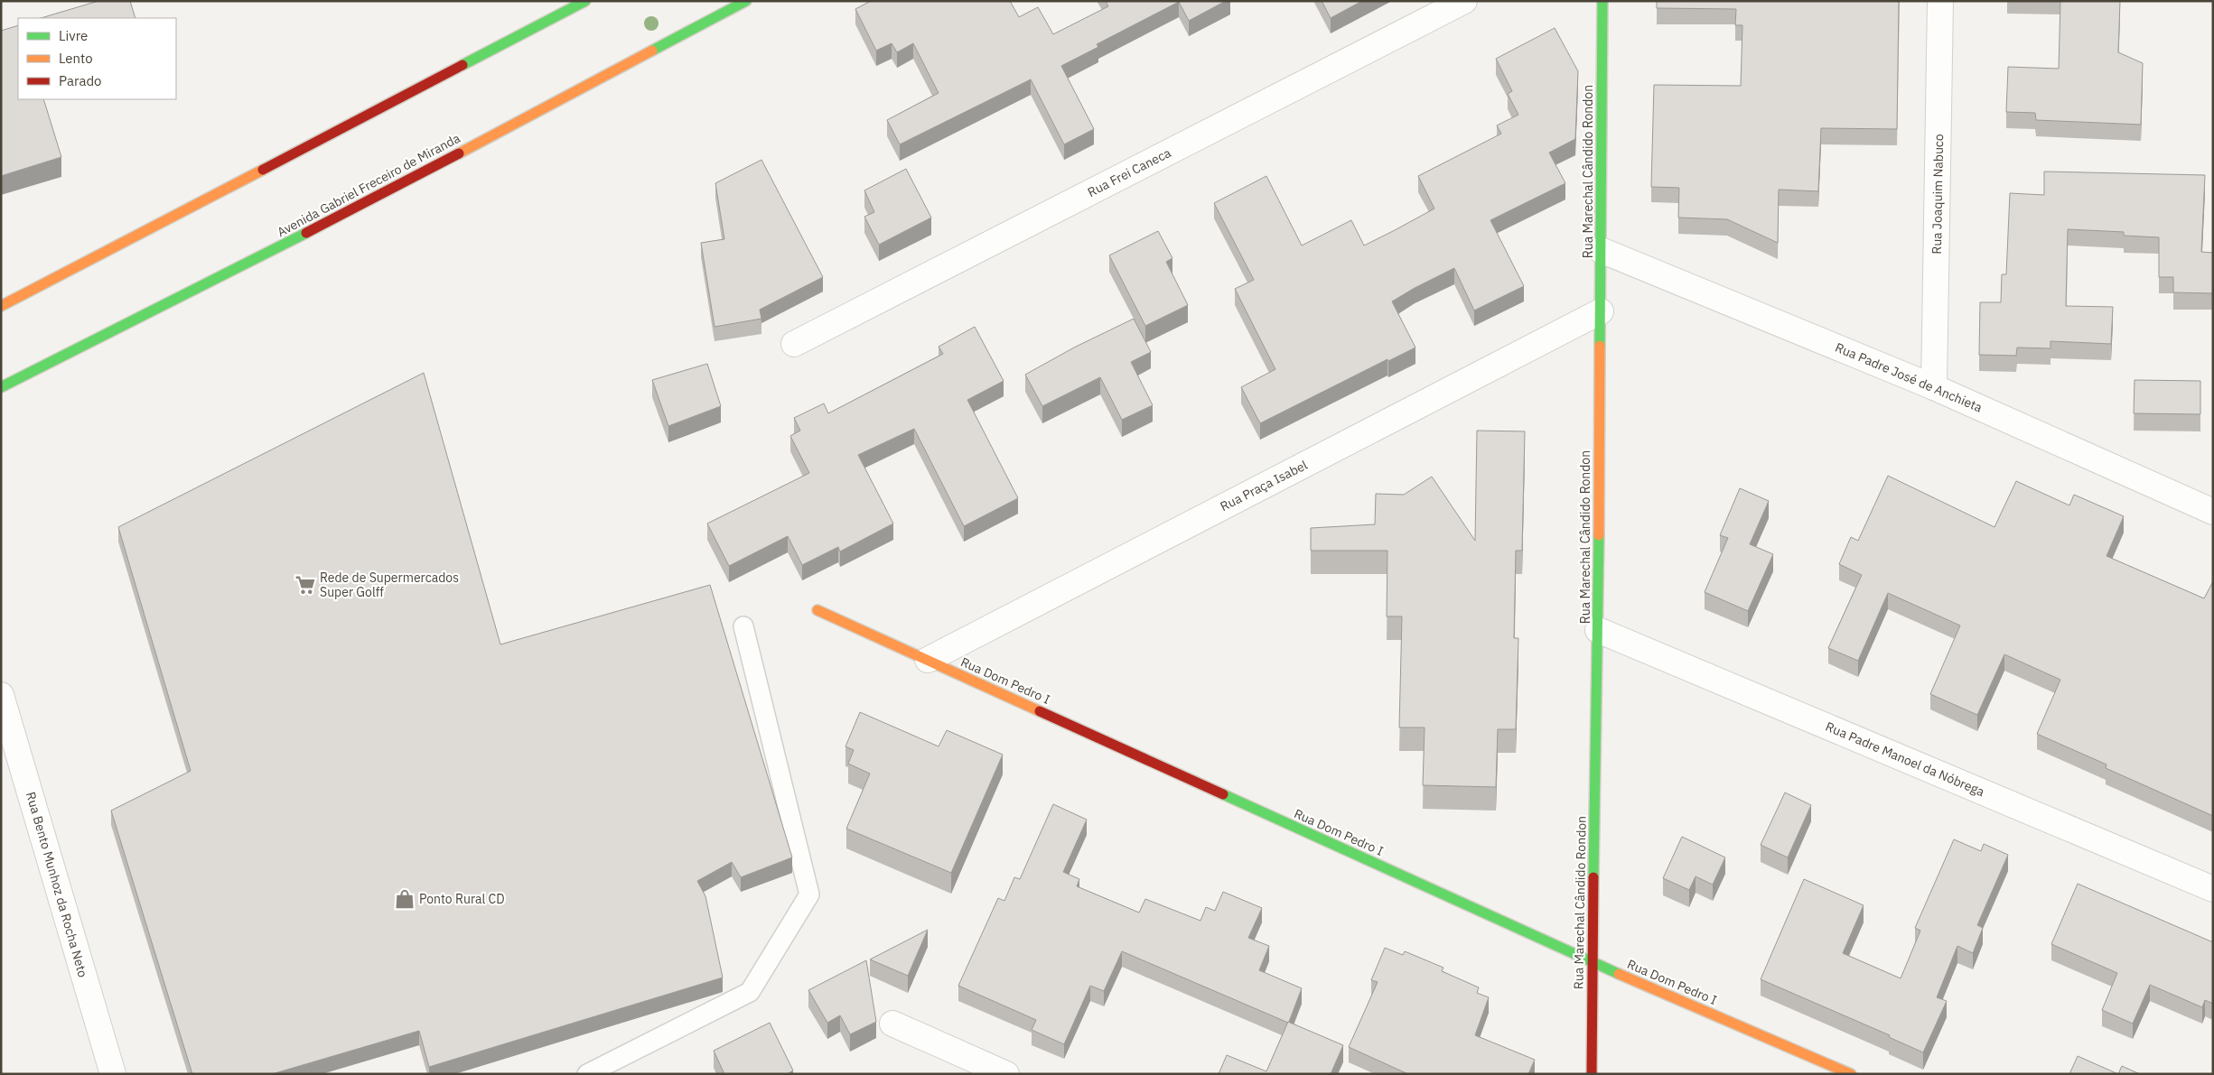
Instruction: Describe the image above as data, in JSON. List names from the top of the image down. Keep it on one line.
{"streets":{"street":["Rua Marechal Cândido Rondon","Rua Frei Caneca","Avenida Gabriel Freceiro de Miranda","Rua Joaquim Nabuco","Rua Padre José de Anchieta","Rua Praça Isabel","Rua Dom Pedro I","Rua Padre Manoel da Nóbrega","Rua Bento Munhoz da Rocha Neto"]},"crossings":[["Rua Marechal Cândido Rondon","Rua Padre José de Anchieta"],["Rua Marechal Cândido Rondon","Rua Praça Isabel"],["Rua Marechal Cândido Rondon","Rua Dom Pedro I"],["Rua Marechal Cândido Rondon","Rua Padre Manoel da Nóbrega"],["Rua Joaquim Nabuco","Rua Padre José de Anchieta"],["Rua Praça Isabel","Rua Dom Pedro I"]],"places":{"supermarket":["Rede de Supermercados Super Golff"],"shop":["Ponto Rural CD"]},"legend":["Livre","Lento","Parado"]}
